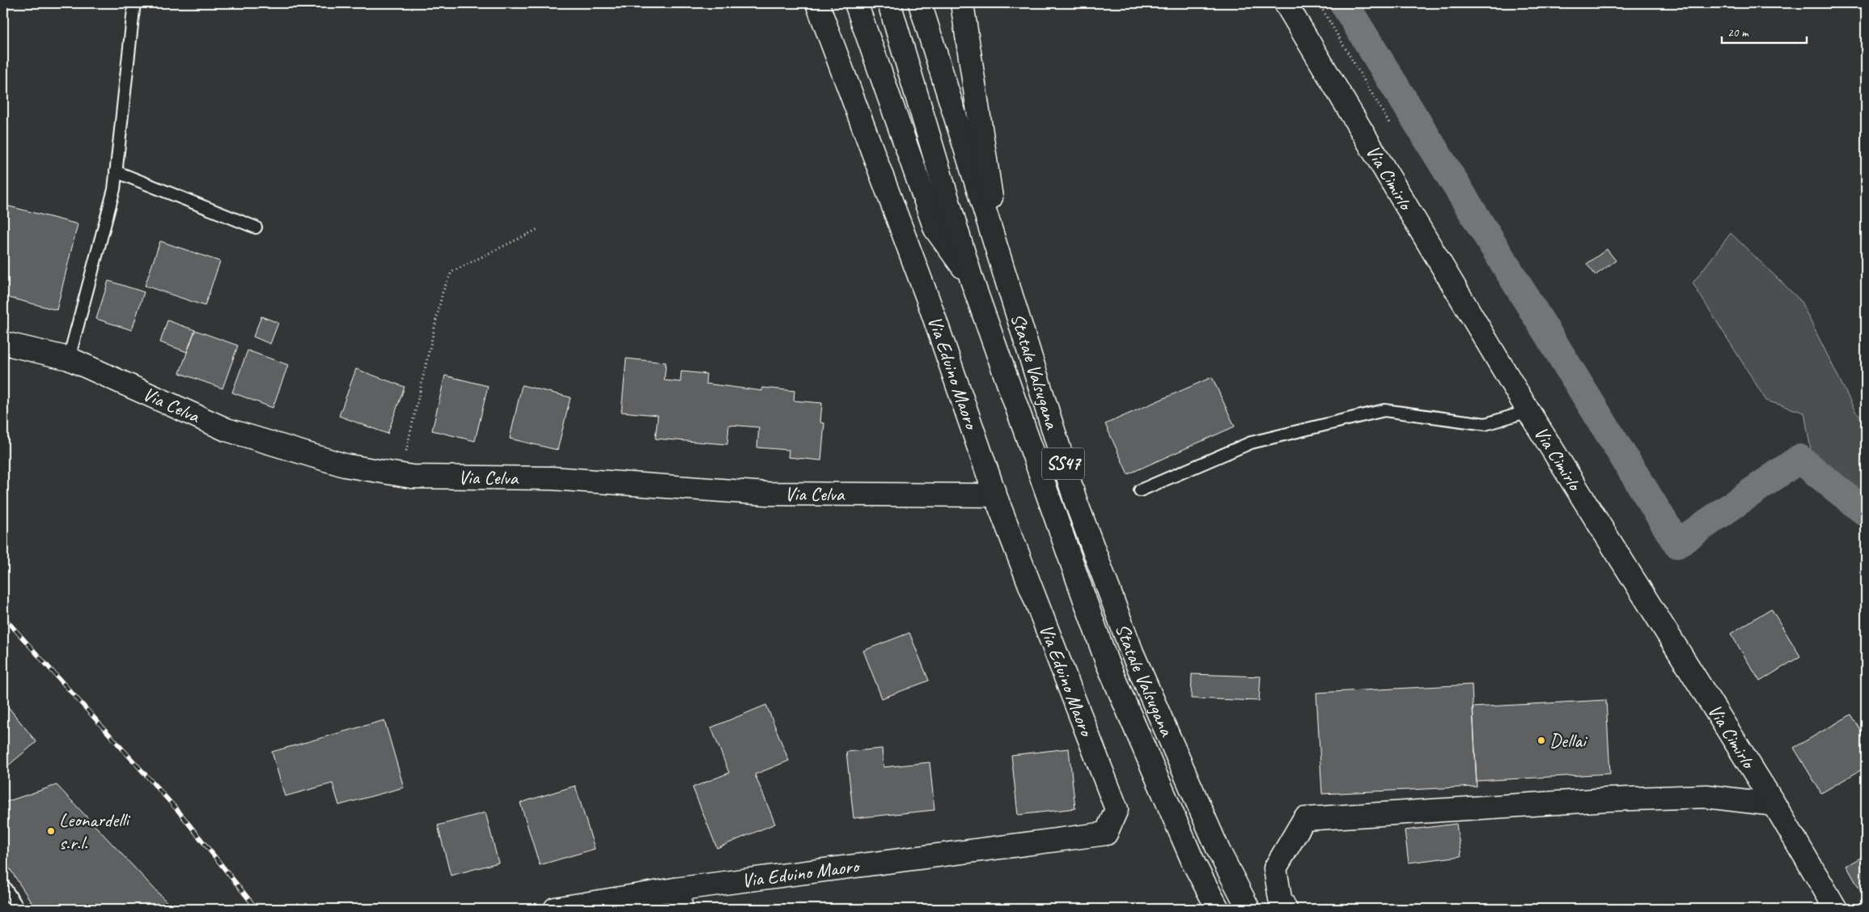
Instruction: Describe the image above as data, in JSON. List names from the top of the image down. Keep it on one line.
{"streets":{"main road":["Via Cimirlo","Statale Valsugana","Via Eduino Maoro","Via Celva","SS47"]},"crossings":[["Via Eduino Maoro","Via Celva"]],"places":["Dellai","Leonardelli s.r.l."],"scale_bar":"20 m"}
